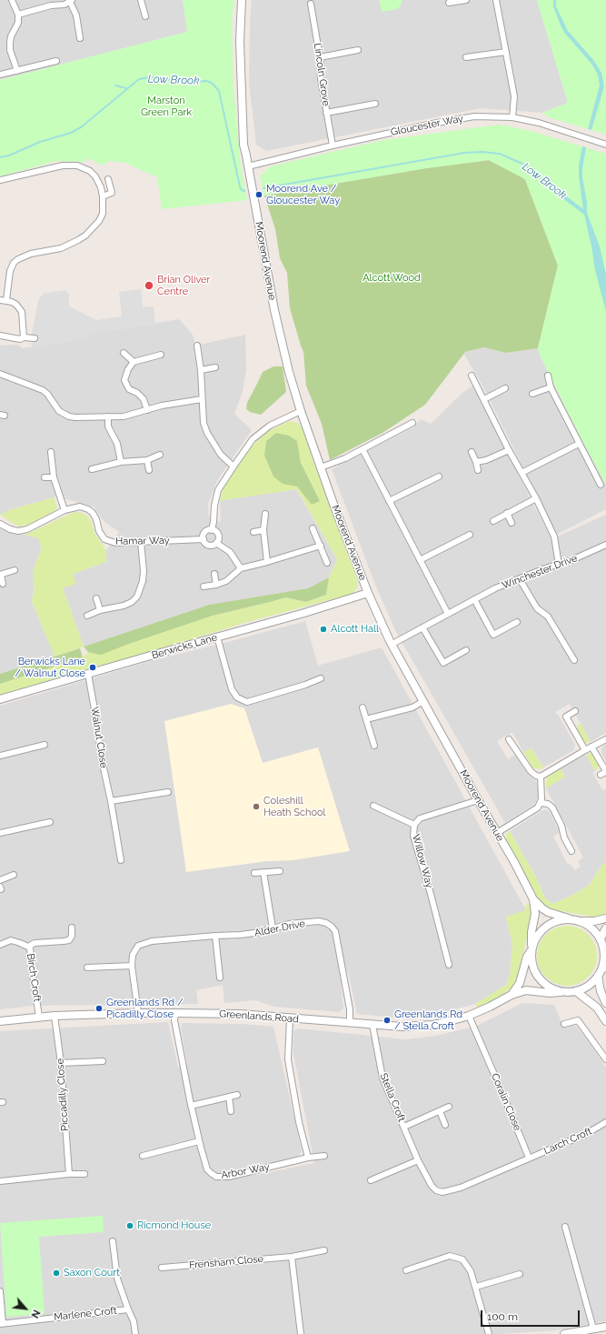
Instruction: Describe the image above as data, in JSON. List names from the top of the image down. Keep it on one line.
{"streets":{"street":["Lincoln Grove","Gloucester Way","Moorend Avenue","Hamar Way","Winchester Drive","Berwicks Lane","Walnut Close","Willow Way","Alder Drive","Birch Croft","Greenlands Road","Piccadilly Close","Stella Croft","Coralin Close","Larch Croft","Arbor Way","Frensham Close","Marlene Croft"]},"crossings":[["Lincoln Grove","Gloucester Way"],["Gloucester Way","Moorend Avenue"],["Moorend Avenue","Winchester Drive"],["Moorend Avenue","Berwicks Lane"],["Moorend Avenue","Willow Way"],["Moorend Avenue","Greenlands Road"],["Berwicks Lane","Walnut Close"],["Alder Drive","Greenlands Road"],["Birch Croft","Greenlands Road"],["Greenlands Road","Piccadilly Close"],["Greenlands Road","Stella Croft"],["Greenlands Road","Coralin Close"],["Greenlands Road","Arbor Way"],["Stella Croft","Coralin Close"],["Stella Croft","Larch Croft"],["Coralin Close","Larch Croft"]],"water":["Low Brook"],"parks":["Marston Green Park","Alcott Wood"],"places":["Moorend Ave / Gloucester Way","Brian Oliver Centre","Alcott Hall","Berwicks Lane / Walnut Close","Coleshill Heath School","Greenlands Rd / Picadilly Close","Greenlands Rd / Stella Croft","Ricmond House","Saxon Court"],"scale_bar":"100 m","north":"bottom right"}
